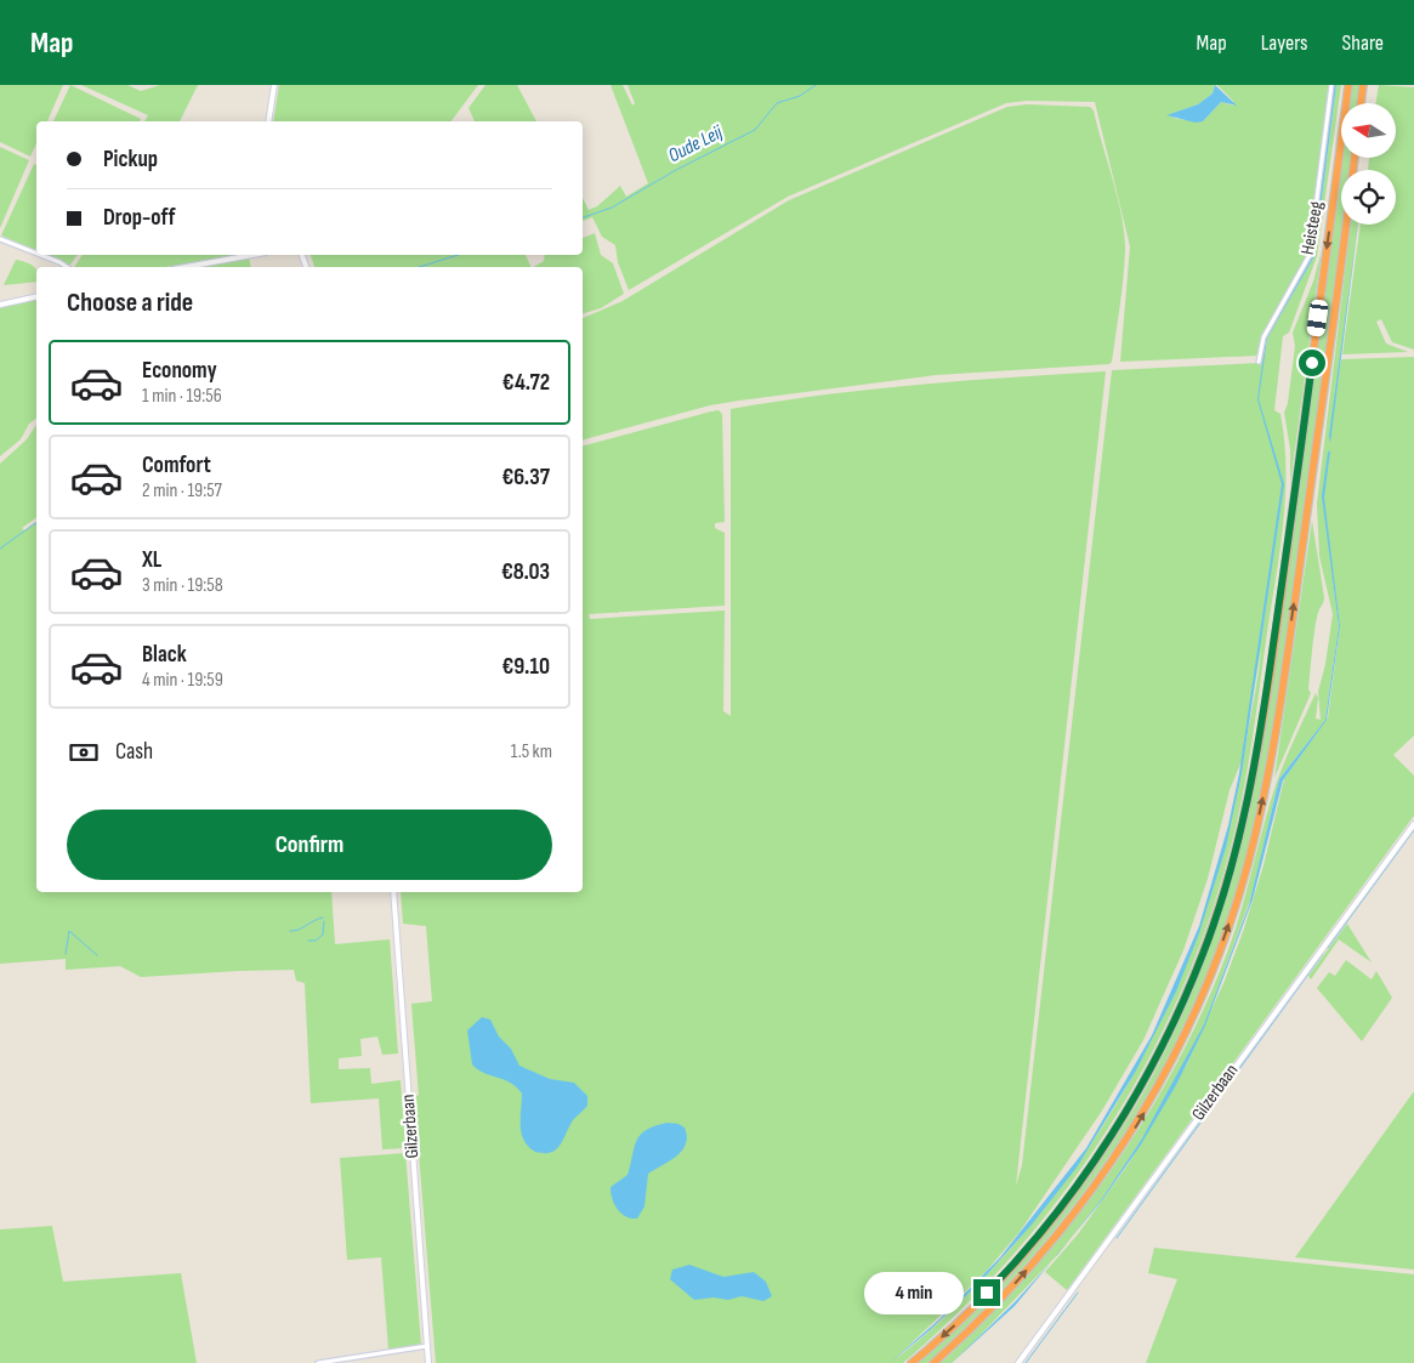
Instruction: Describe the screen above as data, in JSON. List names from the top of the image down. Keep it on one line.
{"streets":{"street":["Heisteeg","Gilzerbaan"]},"water":["Oude Leij"],"north":"left","page":{"header":"Map","nav":["Map","Layers","Share"],"banner":["Pickup","Drop-off"],"heading":"Choose a ride","list":[{"name":"Economy","note":"1 min · 19:56","value":"€4.72"},{"name":"Comfort","note":"2 min · 19:57","value":"€6.37"},{"name":"XL","note":"3 min · 19:58","value":"€8.03"},{"name":"Black","note":"4 min · 19:59","value":"€9.10"}],"pay":["Cash","1.5 km"],"buttons":"Confirm","bubble":"4 min"}}
